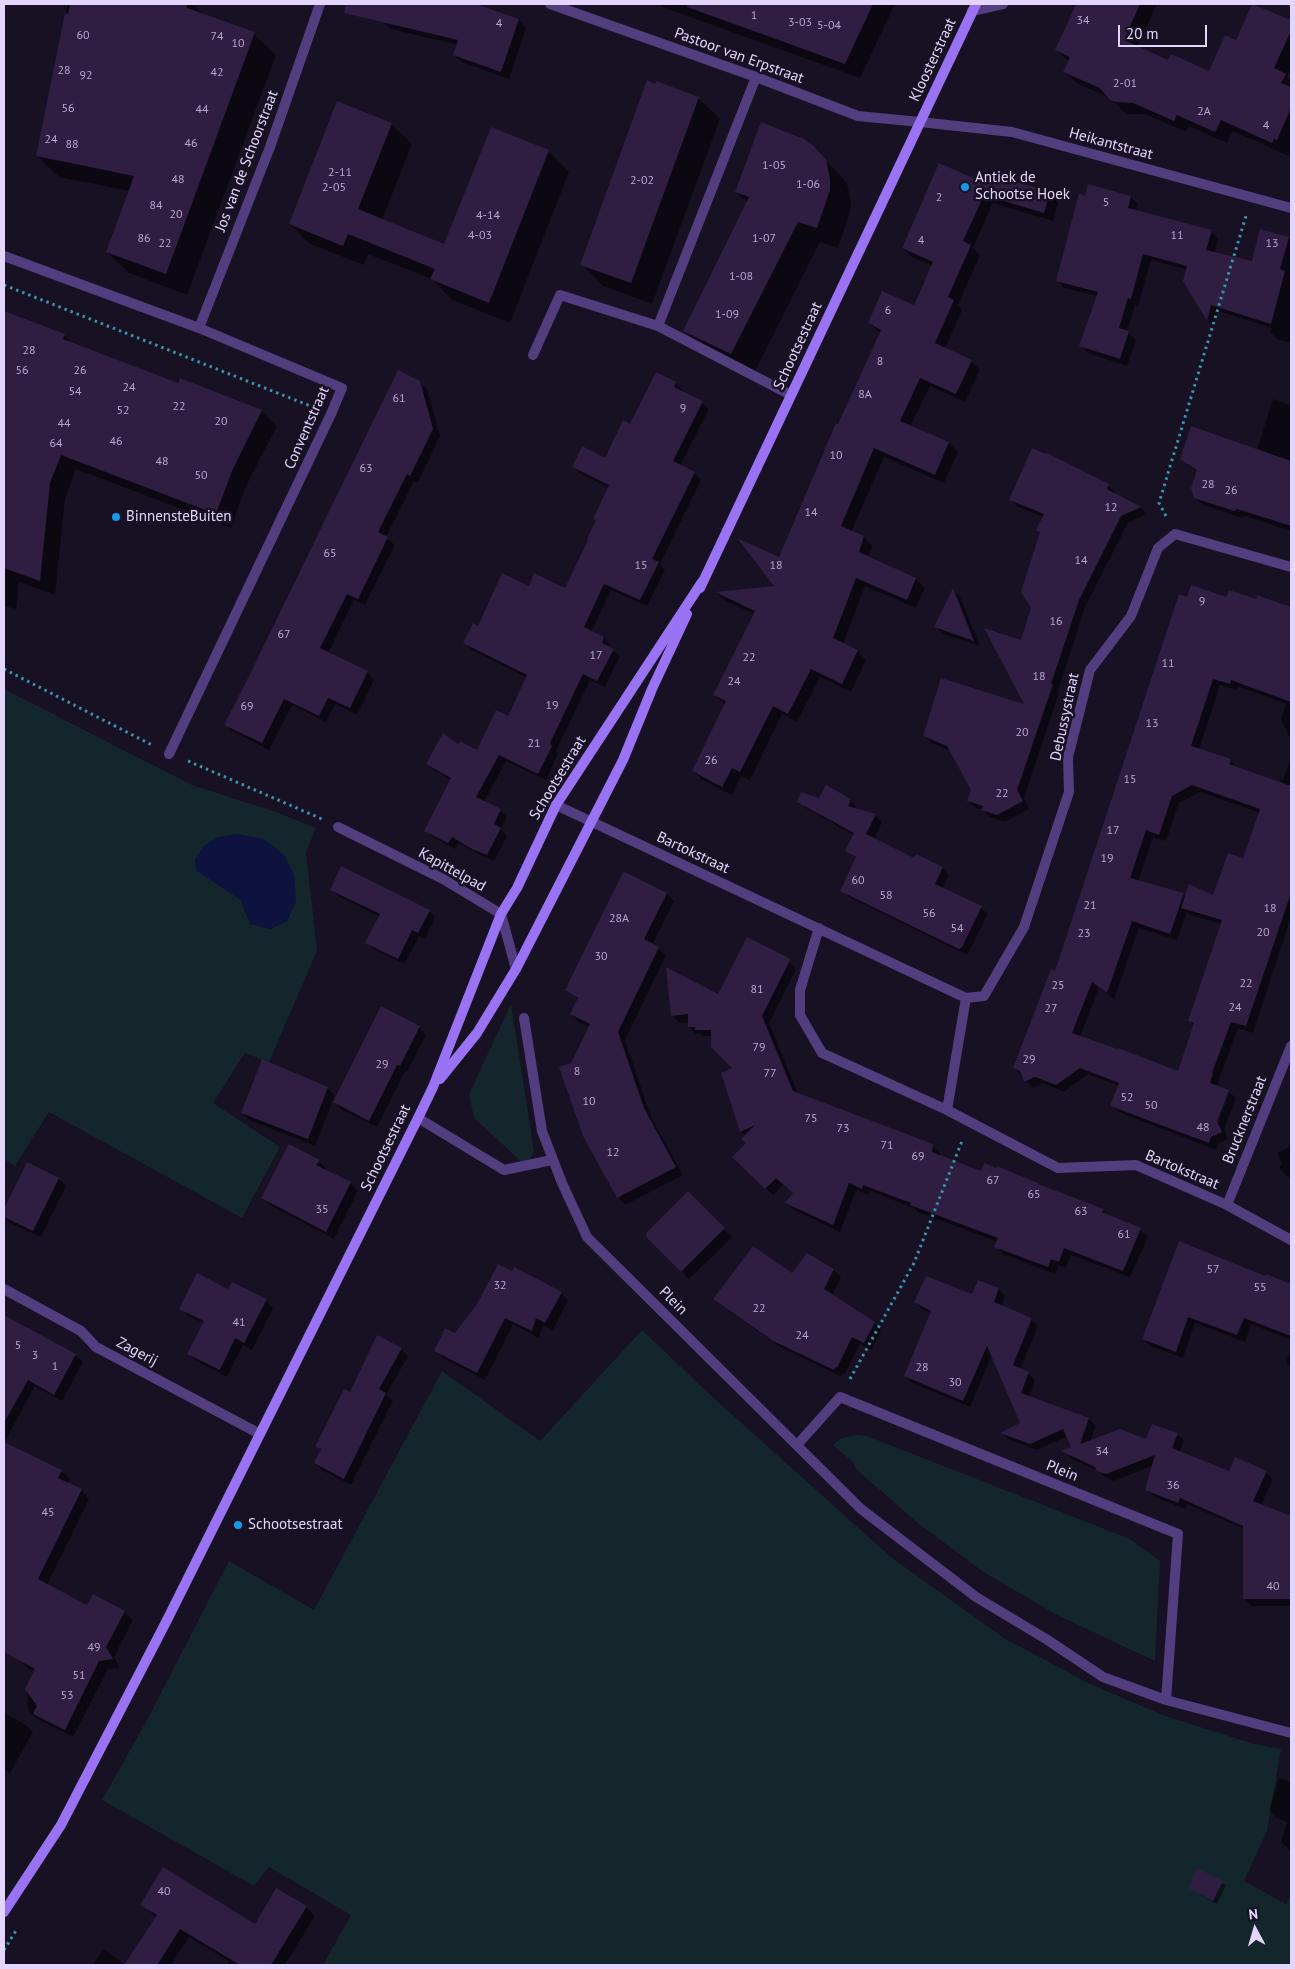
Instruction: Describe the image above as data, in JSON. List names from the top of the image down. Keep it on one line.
{"streets":{"main road":["Kloosterstraat","Schootsestraat"],"street":["Pastoor van Erpstraat","Heikantstraat","Jos van de Schoorstraat","Conventstraat","Debussystraat","Bartokstraat","Kapittelpad","Brucknerstraat","Plein","Zagerij"]},"crossings":[["Pastoor van Erpstraat","Kloosterstraat"],["Pastoor van Erpstraat","Heikantstraat"],["Pastoor van Erpstraat","Schootsestraat"],["Kloosterstraat","Heikantstraat"],["Kloosterstraat","Schootsestraat"],["Heikantstraat","Schootsestraat"],["Jos van de Schoorstraat","Conventstraat"],["Schootsestraat","Bartokstraat"],["Schootsestraat","Kapittelpad"],["Schootsestraat","Zagerij"],["Debussystraat","Bartokstraat"],["Bartokstraat","Brucknerstraat"]],"places":["Antiek de Schootse Hoek","BinnensteBuiten","Schootsestraat"],"house_numbers":["1","34","3-03","4","5-04","60","74","10","28","42","92","2-01","56","44","2A","4","24","46","88","1-05","2-11","48","2-02","1-06","2-05","2","5","84","20","4-14","4-03","11","86","1-07","4","22","13","1-08","6","1-09","28","8","56","26","24","54","8A","61","22","9","52","20","44","46","64","10","48","63","50","28","26","12","14","65","14","15","18","9","16","67","17","22","11","18","24","19","69","13","20","21","26","15","22","17","19","60","58","21","18","56","28A","54","20","23","30","22","25","81","24","27","79","29","29","8","77","52","10","50","75","48","73","71","12","69","67","65","35","63","61","57","32","55","22","41","24","5","3","1","28","30","34","36","45","40","49","51","53","40"],"scale_bar":"20 m","north":"top"}
